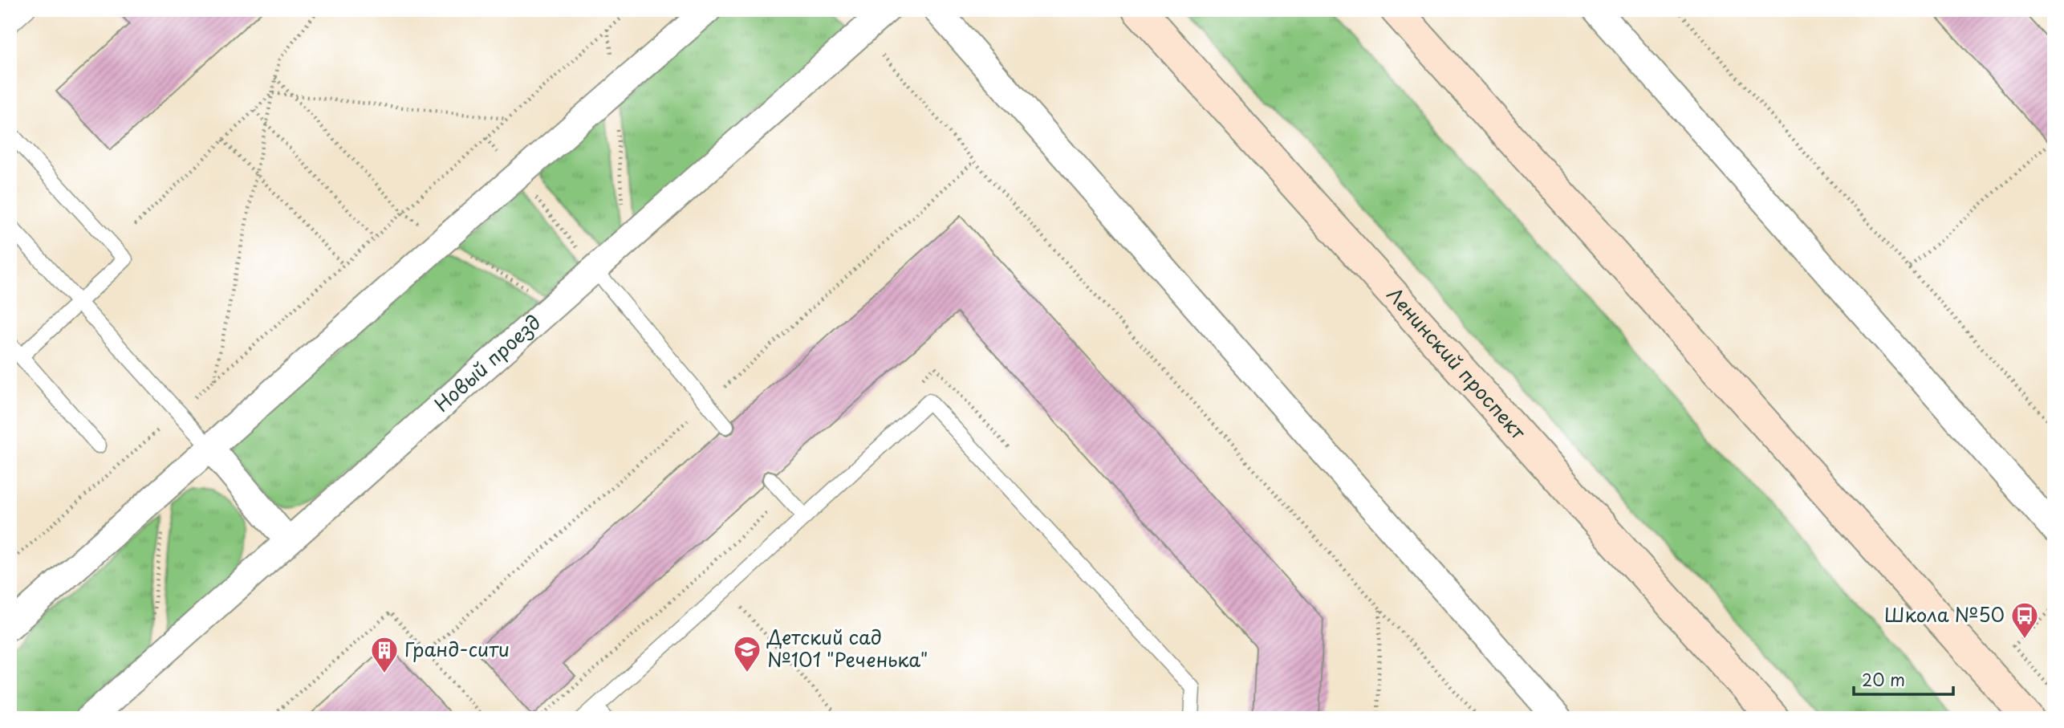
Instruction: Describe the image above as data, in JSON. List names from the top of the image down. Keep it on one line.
{"streets":{"main road":["Ленинский проспект"],"street":["Новый проезд"]},"places":{"bus stop":["Школа №50"],"school or university":["Детский сад №101 \"Реченька\""],"building":["Гранд-сити"]},"scale_bar":"20 m"}
